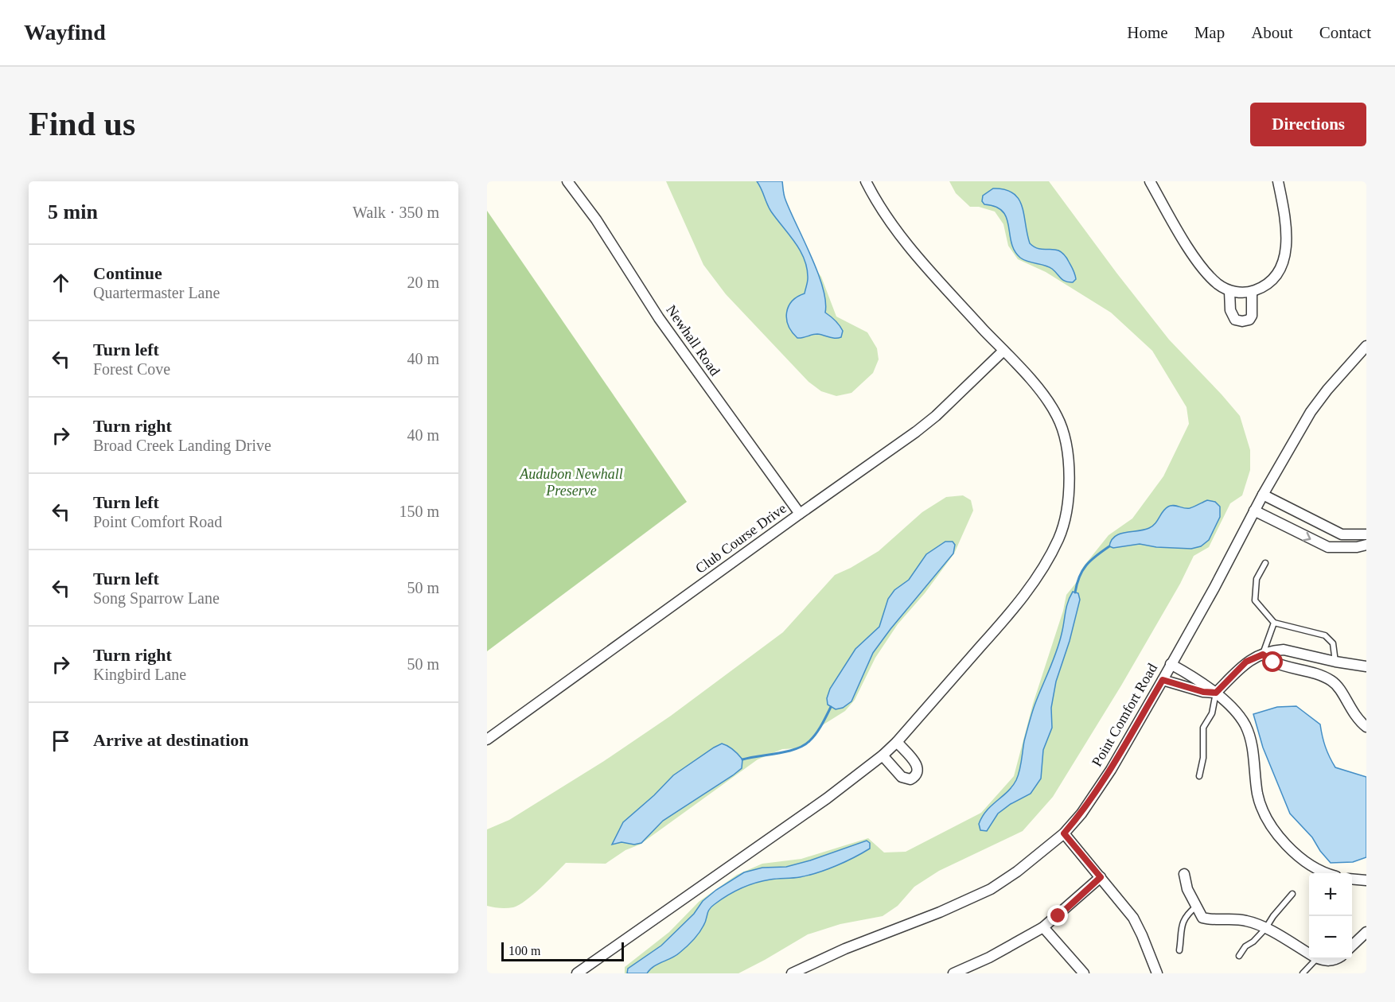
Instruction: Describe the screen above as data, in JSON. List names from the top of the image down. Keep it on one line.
{"streets":{"street":["Newhall Road","Club Course Drive","Point Comfort Road"]},"crossings":[["Newhall Road","Club Course Drive"]],"parks":["Audubon Newhall Preserve"],"scale_bar":"100 m","page":{"header":"Wayfind","nav":["Home","Map","About","Contact"],"buttons":"Directions","title":"Find us","heading":["5 min","Walk · 350 m"],"list":[["Continue","Quartermaster Lane","20 m"],["Turn left","Forest Cove","40 m"],["Turn right","Broad Creek Landing Drive","40 m"],["Turn left","Point Comfort Road","150 m"],["Turn left","Song Sparrow Lane","50 m"],["Turn right","Kingbird Lane","50 m"],"Arrive at destination"],"map_buttons":["+","−"],"scale":"100 m"}}
